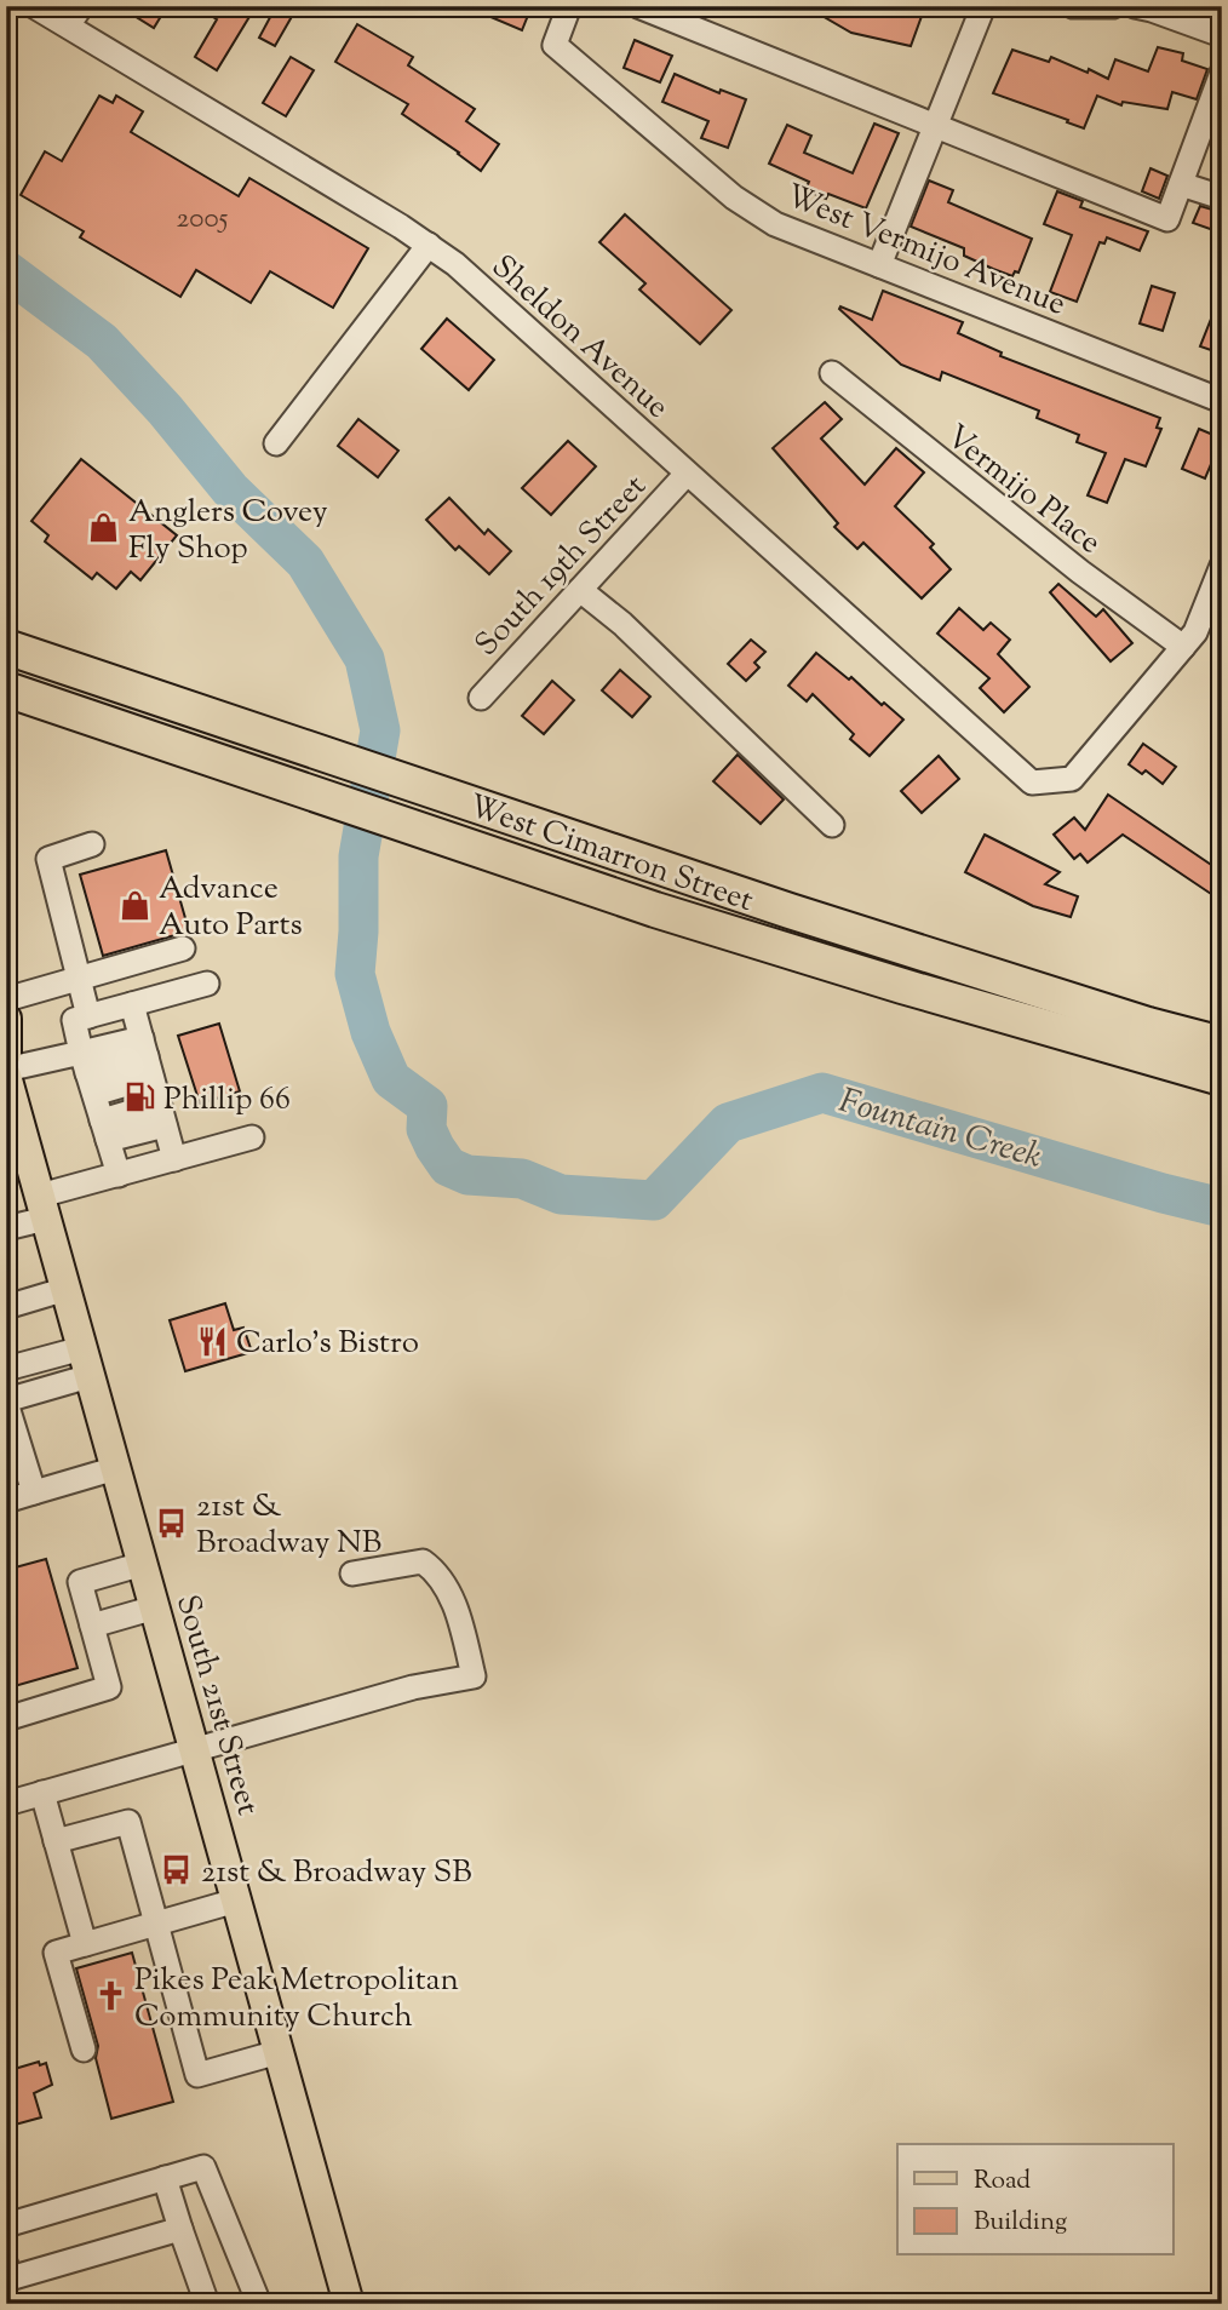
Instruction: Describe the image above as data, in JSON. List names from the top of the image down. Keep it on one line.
{"streets":{"highway":["West Cimarron Street"],"main road":["South 21st Street"],"street":["West Vermijo Avenue","Sheldon Avenue","Vermijo Place","South 19th Street"]},"crossings":[["Sheldon Avenue","Vermijo Place"],["Sheldon Avenue","South 19th Street"]],"water":["Fountain Creek"],"places":{"shop":["Anglers Covey Fly Shop","Advance Auto Parts"],"fuel station":["Phillip 66"],"restaurant":["Carlo's Bistro"],"bus stop":["21st & Broadway NB","21st & Broadway SB"],"church":["Pikes Peak Metropolitan Community Church"]},"house_numbers":["2005"],"legend":["Road","Building"]}
